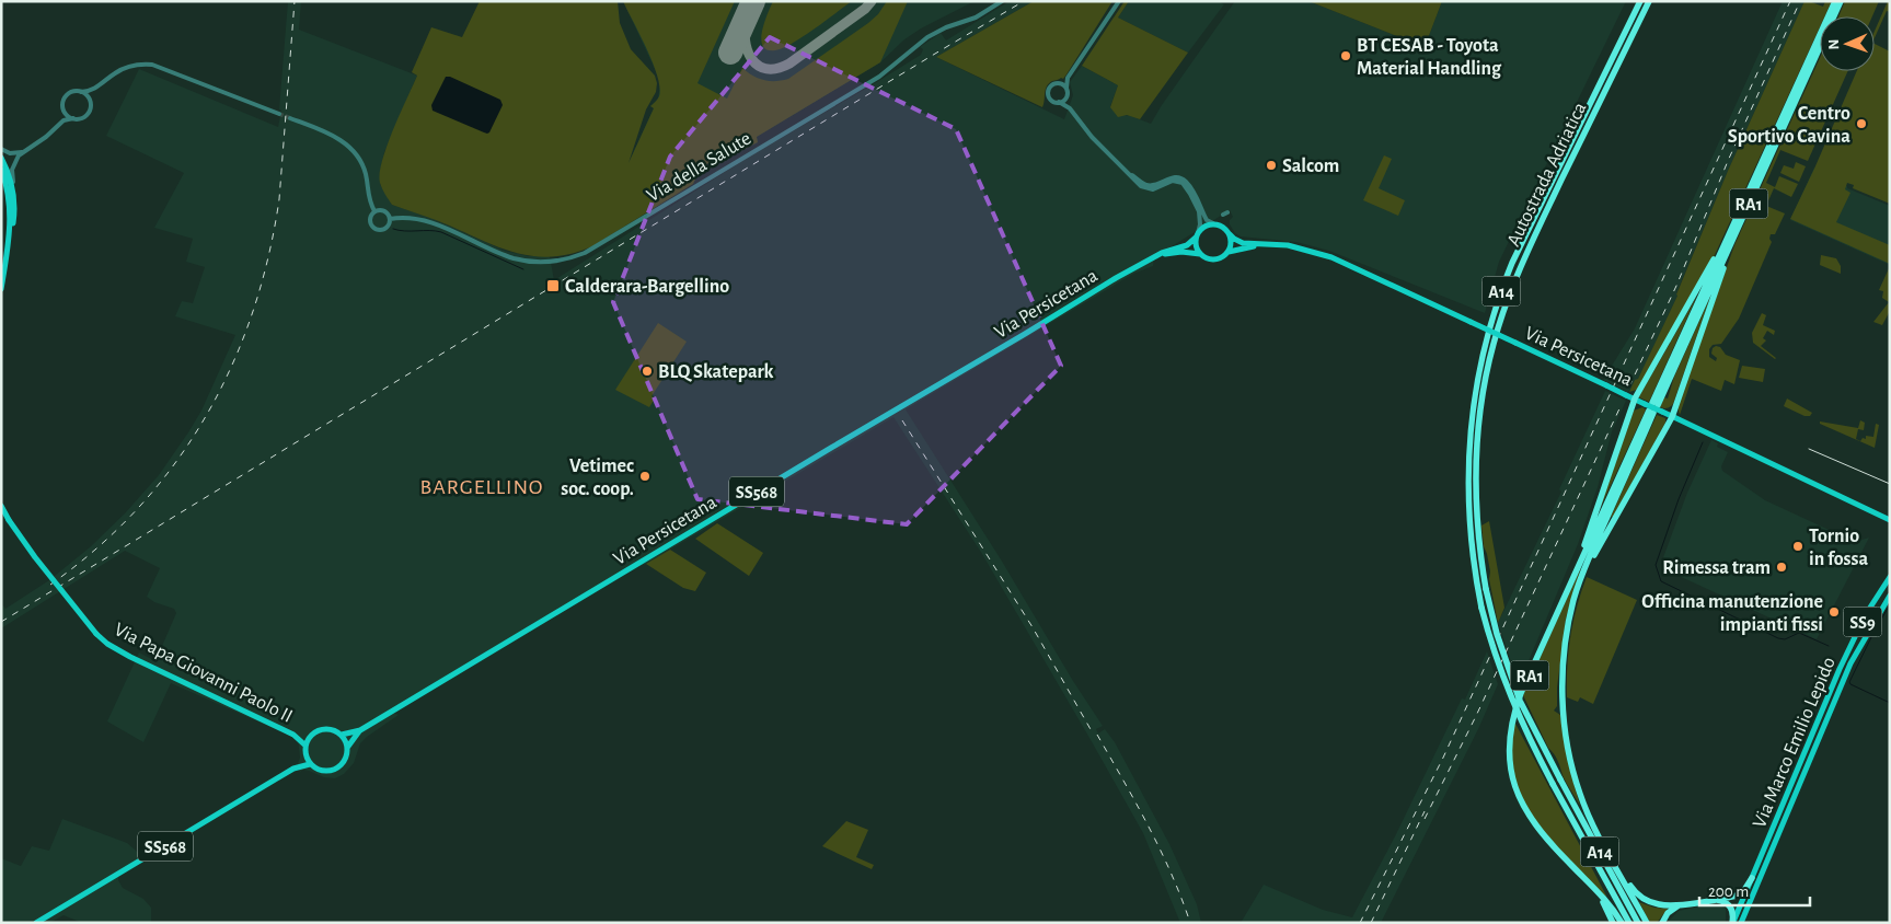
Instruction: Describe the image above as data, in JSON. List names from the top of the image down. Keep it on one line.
{"streets":{"highway":["Autostrada Adriatica","RA1","A14"],"main road":["Via Persicetana","SS568","SS9","Via Papa Giovanni Paolo II","Via Marco Emilio Lepido"],"street":["Via della Salute"]},"crossings":[["Via Persicetana","SS568"]],"districts":["BARGELLINO"],"places":{"other":["BT CESAB - Toyota Material Handling","Centro Sportivo Cavina","Salcom","BLQ Skatepark","Vetimec soc. coop.","Tornio in fossa","Rimessa tram","Officina manutenzione impianti fissi"],"transit":["Calderara-Bargellino"]},"scale_bar":"200 m","north":"left"}
